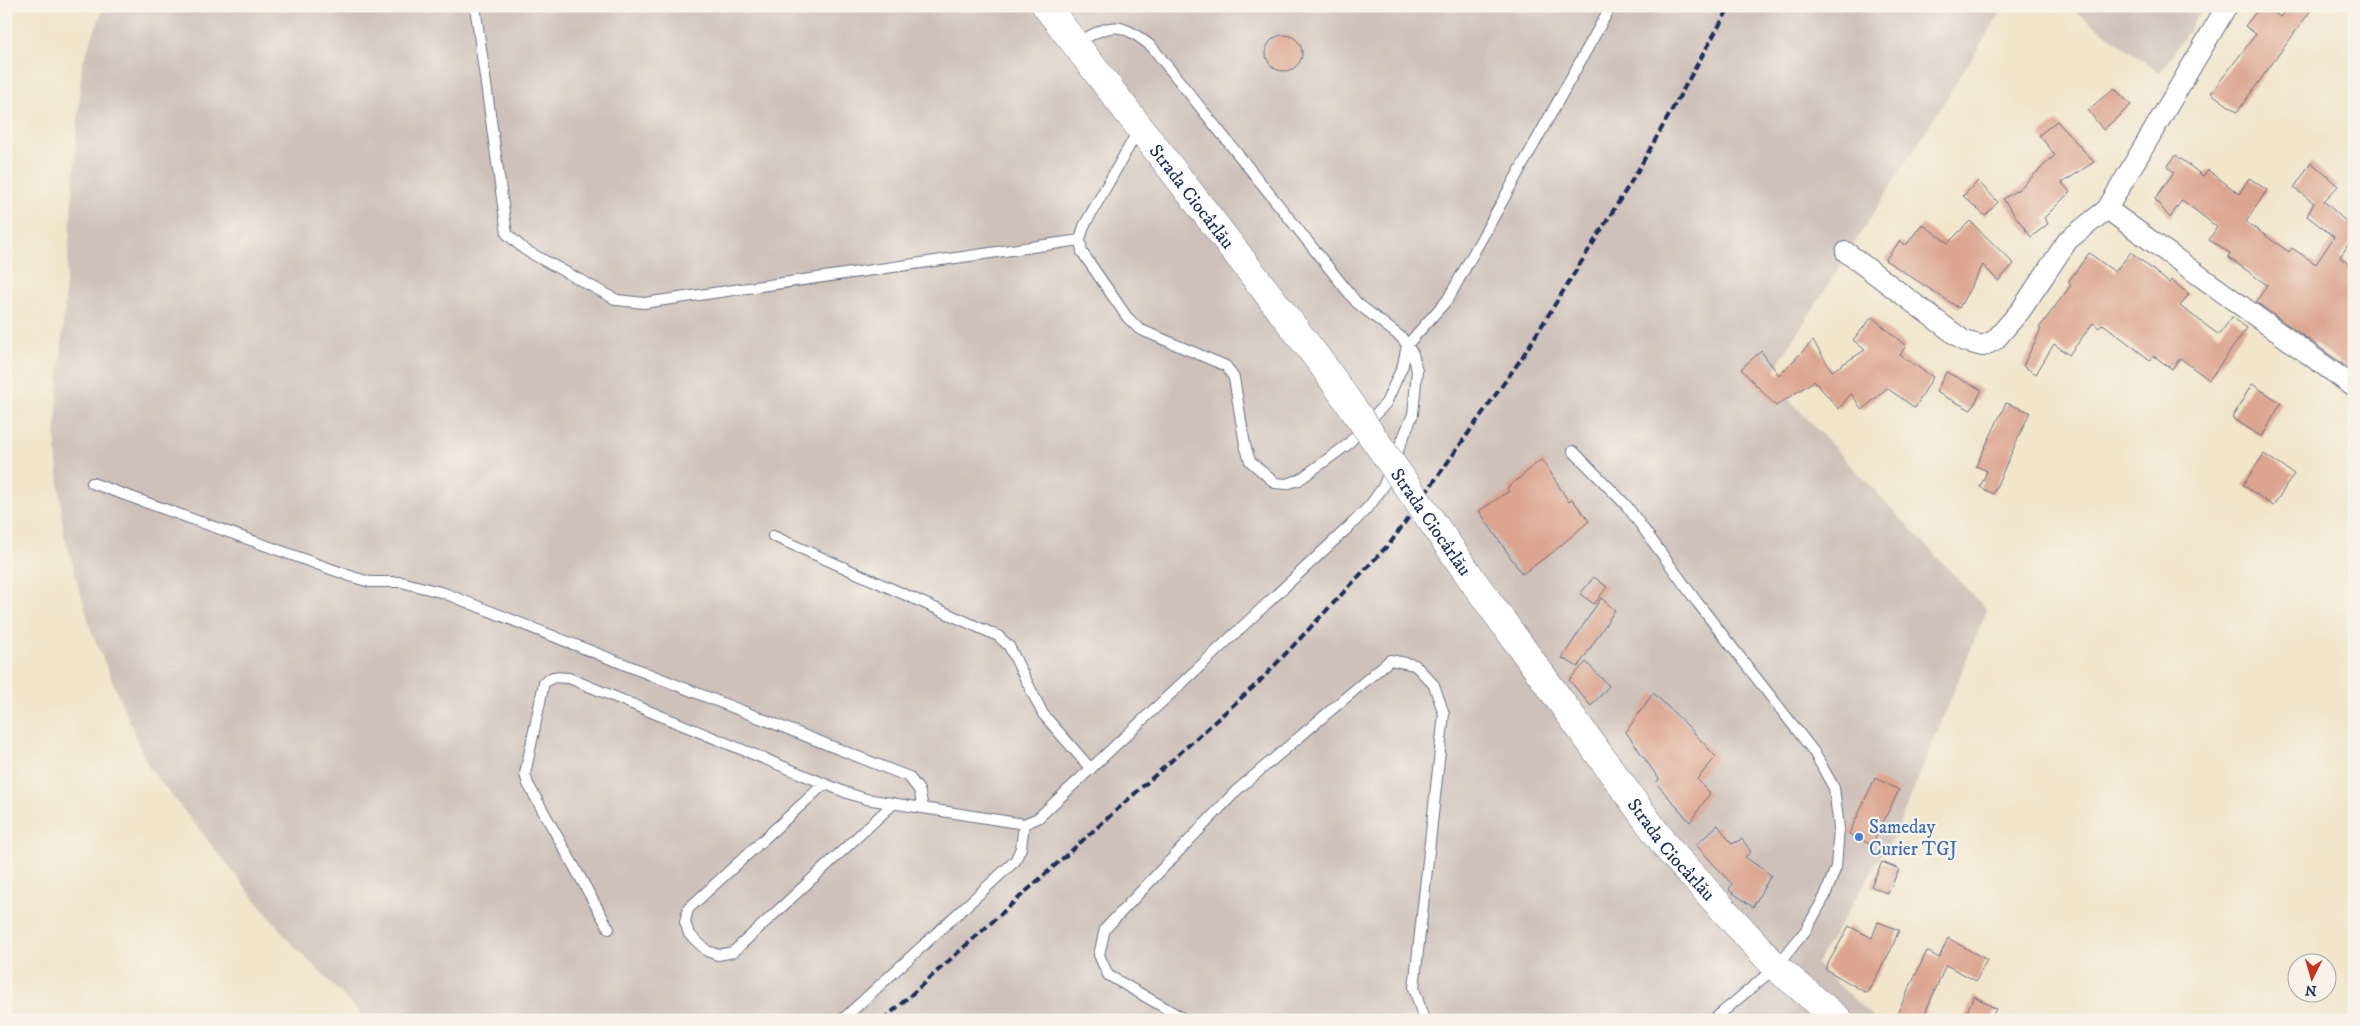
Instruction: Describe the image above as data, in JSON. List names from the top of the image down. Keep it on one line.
{"streets":{"main road":["Strada Ciocârlău"]},"places":["Sameday Curier TGJ"],"north":"bottom"}
